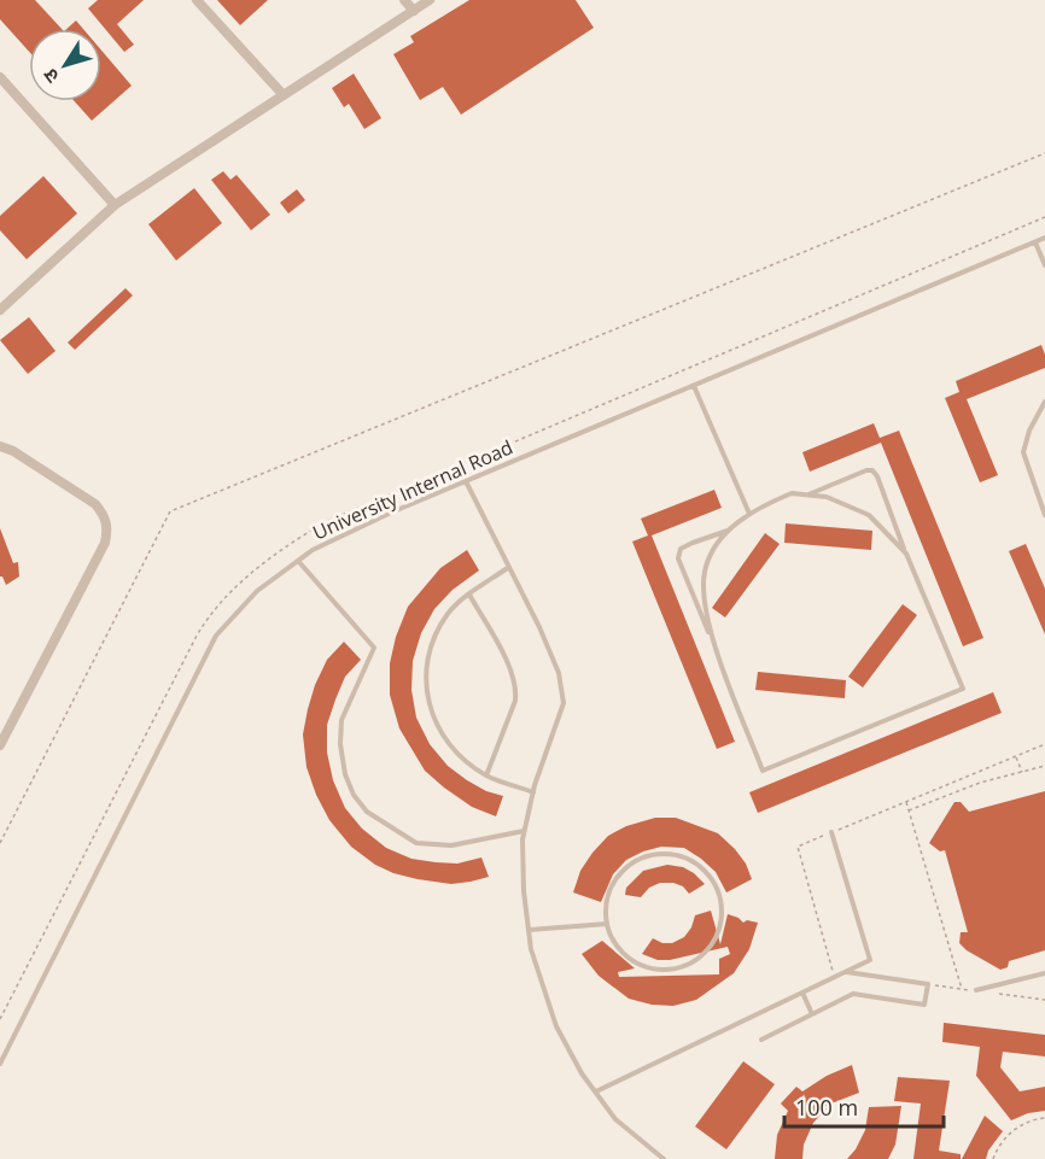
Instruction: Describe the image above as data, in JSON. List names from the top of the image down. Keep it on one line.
{"streets":{"lane":["University Internal Road"]},"scale_bar":"100 m","north":"bottom left"}
